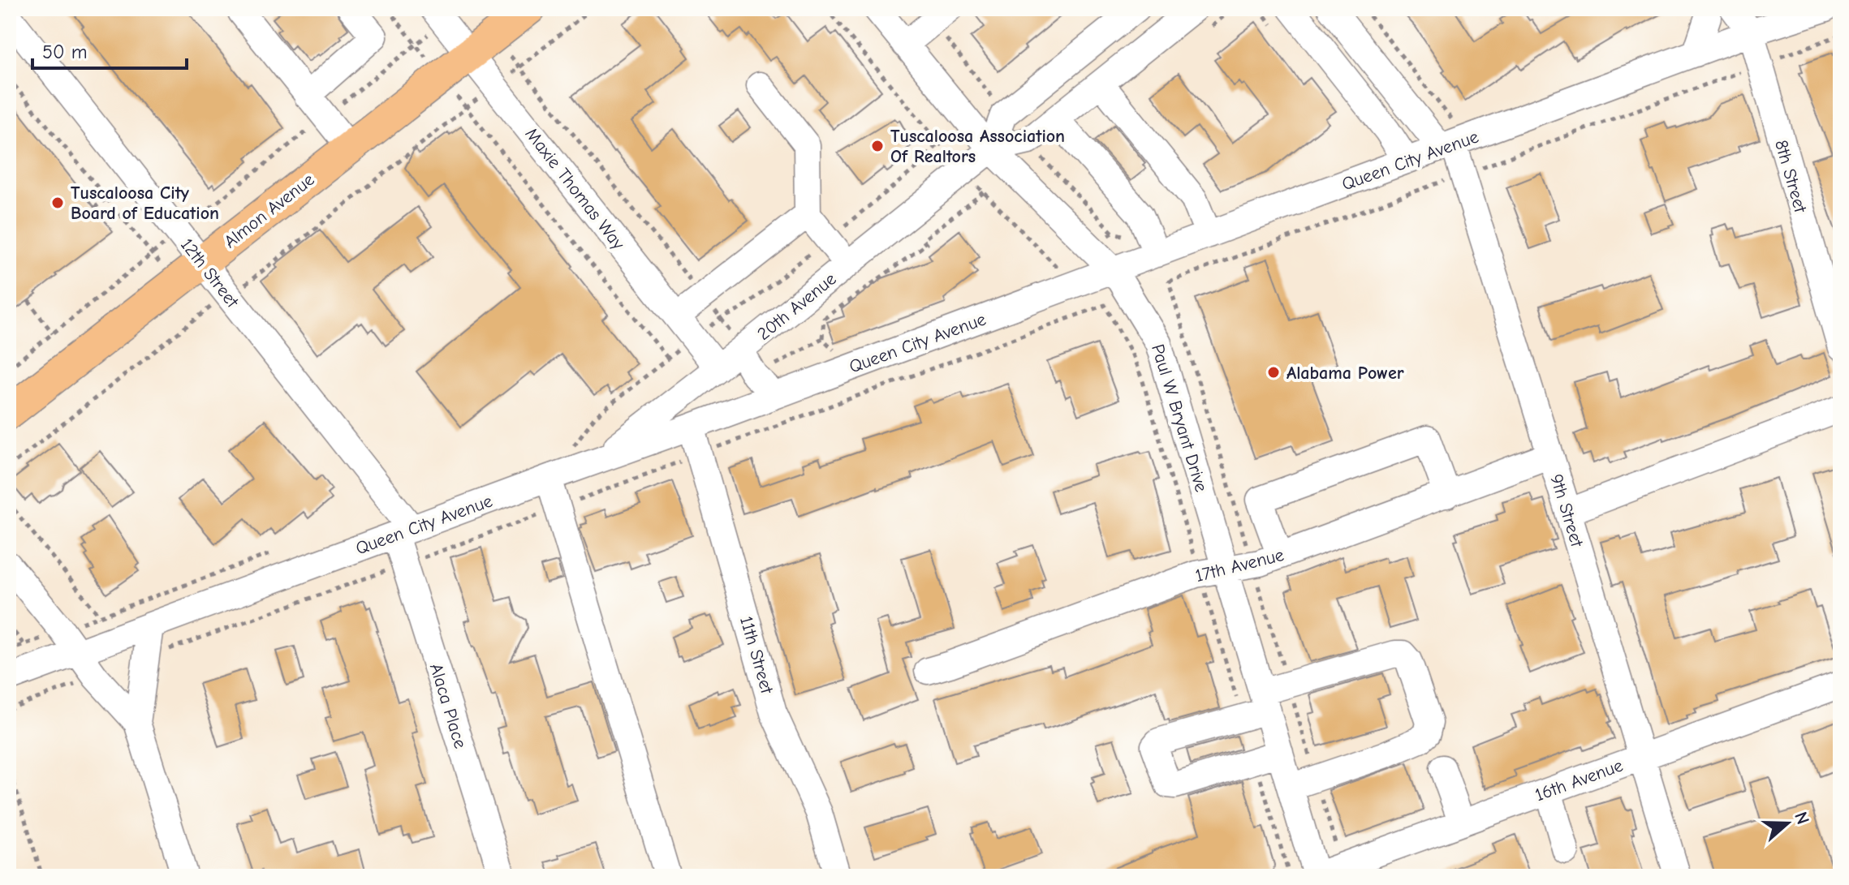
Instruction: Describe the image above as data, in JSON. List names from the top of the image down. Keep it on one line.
{"streets":{"main road":["Almon Avenue"],"street":["Queen City Avenue","8th Street","Maxie Thomas Way","12th Street","20th Avenue","Paul W Bryant Drive","9th Street","17th Avenue","11th Street","Alaca Place","16th Avenue"]},"crossings":[["Queen City Avenue","8th Street"],["Queen City Avenue","12th Street"],["Queen City Avenue","20th Avenue"],["Queen City Avenue","Paul W Bryant Drive"],["Queen City Avenue","9th Street"],["Queen City Avenue","11th Street"],["Queen City Avenue","Alaca Place"],["Maxie Thomas Way","Almon Avenue"],["Maxie Thomas Way","20th Avenue"],["Almon Avenue","12th Street"],["12th Street","Alaca Place"],["20th Avenue","Paul W Bryant Drive"],["Paul W Bryant Drive","17th Avenue"],["Paul W Bryant Drive","16th Avenue"],["9th Street","17th Avenue"],["9th Street","16th Avenue"]],"places":["Tuscaloosa Association Of Realtors","Tuscaloosa City Board of Education","Alabama Power"],"scale_bar":"50 m","north":"right"}
